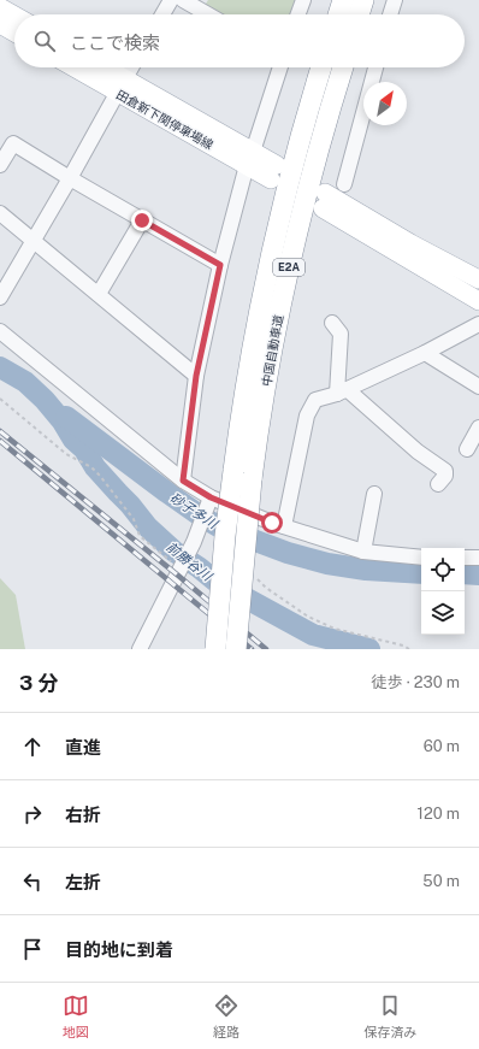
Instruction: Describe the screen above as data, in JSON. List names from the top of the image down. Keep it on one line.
{"streets":{"highway":["E2A","中国自動車道"],"main road":["田倉新下関停車場線"]},"water":["砂子多川","前勝谷川"],"north":"top right","page":{"search":"ここで検索","heading":["3 分","徒歩 · 230 m"],"list":[["直進","60 m"],["右折","120 m"],["左折","50 m"],"目的地に到着"],"nav":["地図","経路","保存済み"]}}
